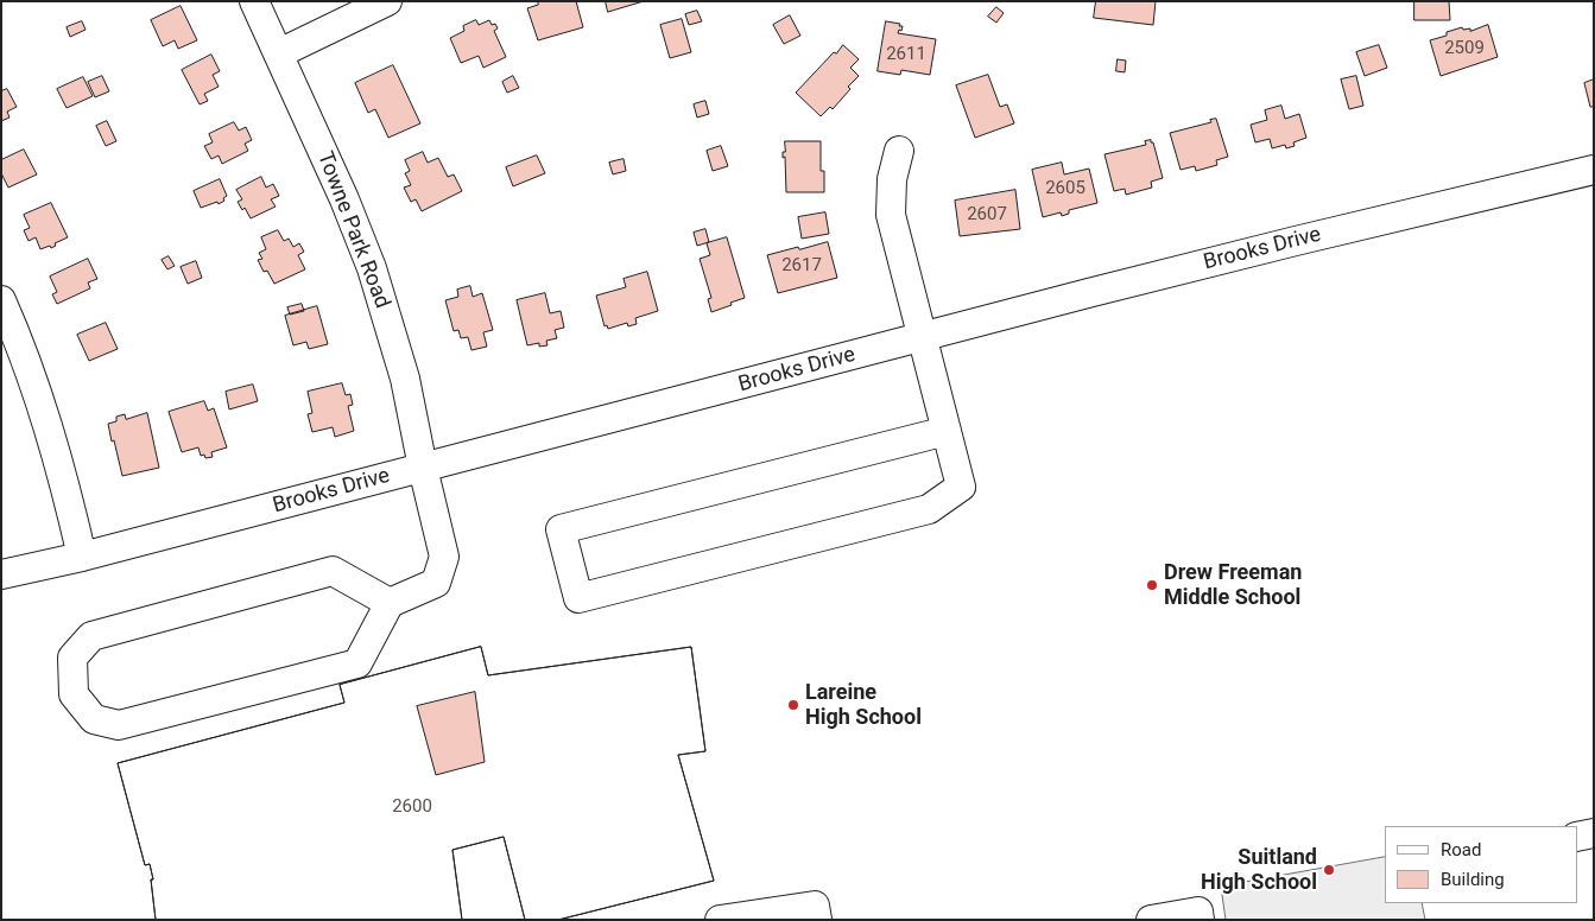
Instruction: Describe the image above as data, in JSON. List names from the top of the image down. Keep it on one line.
{"streets":{"street":["Towne Park Road","Brooks Drive"]},"crossings":[["Towne Park Road","Brooks Drive"]],"places":["Drew Freeman Middle School","Lareine High School","Suitland High School"],"house_numbers":["2509","2611","2605","2607","2617","2600"],"legend":["Road","Building"]}
